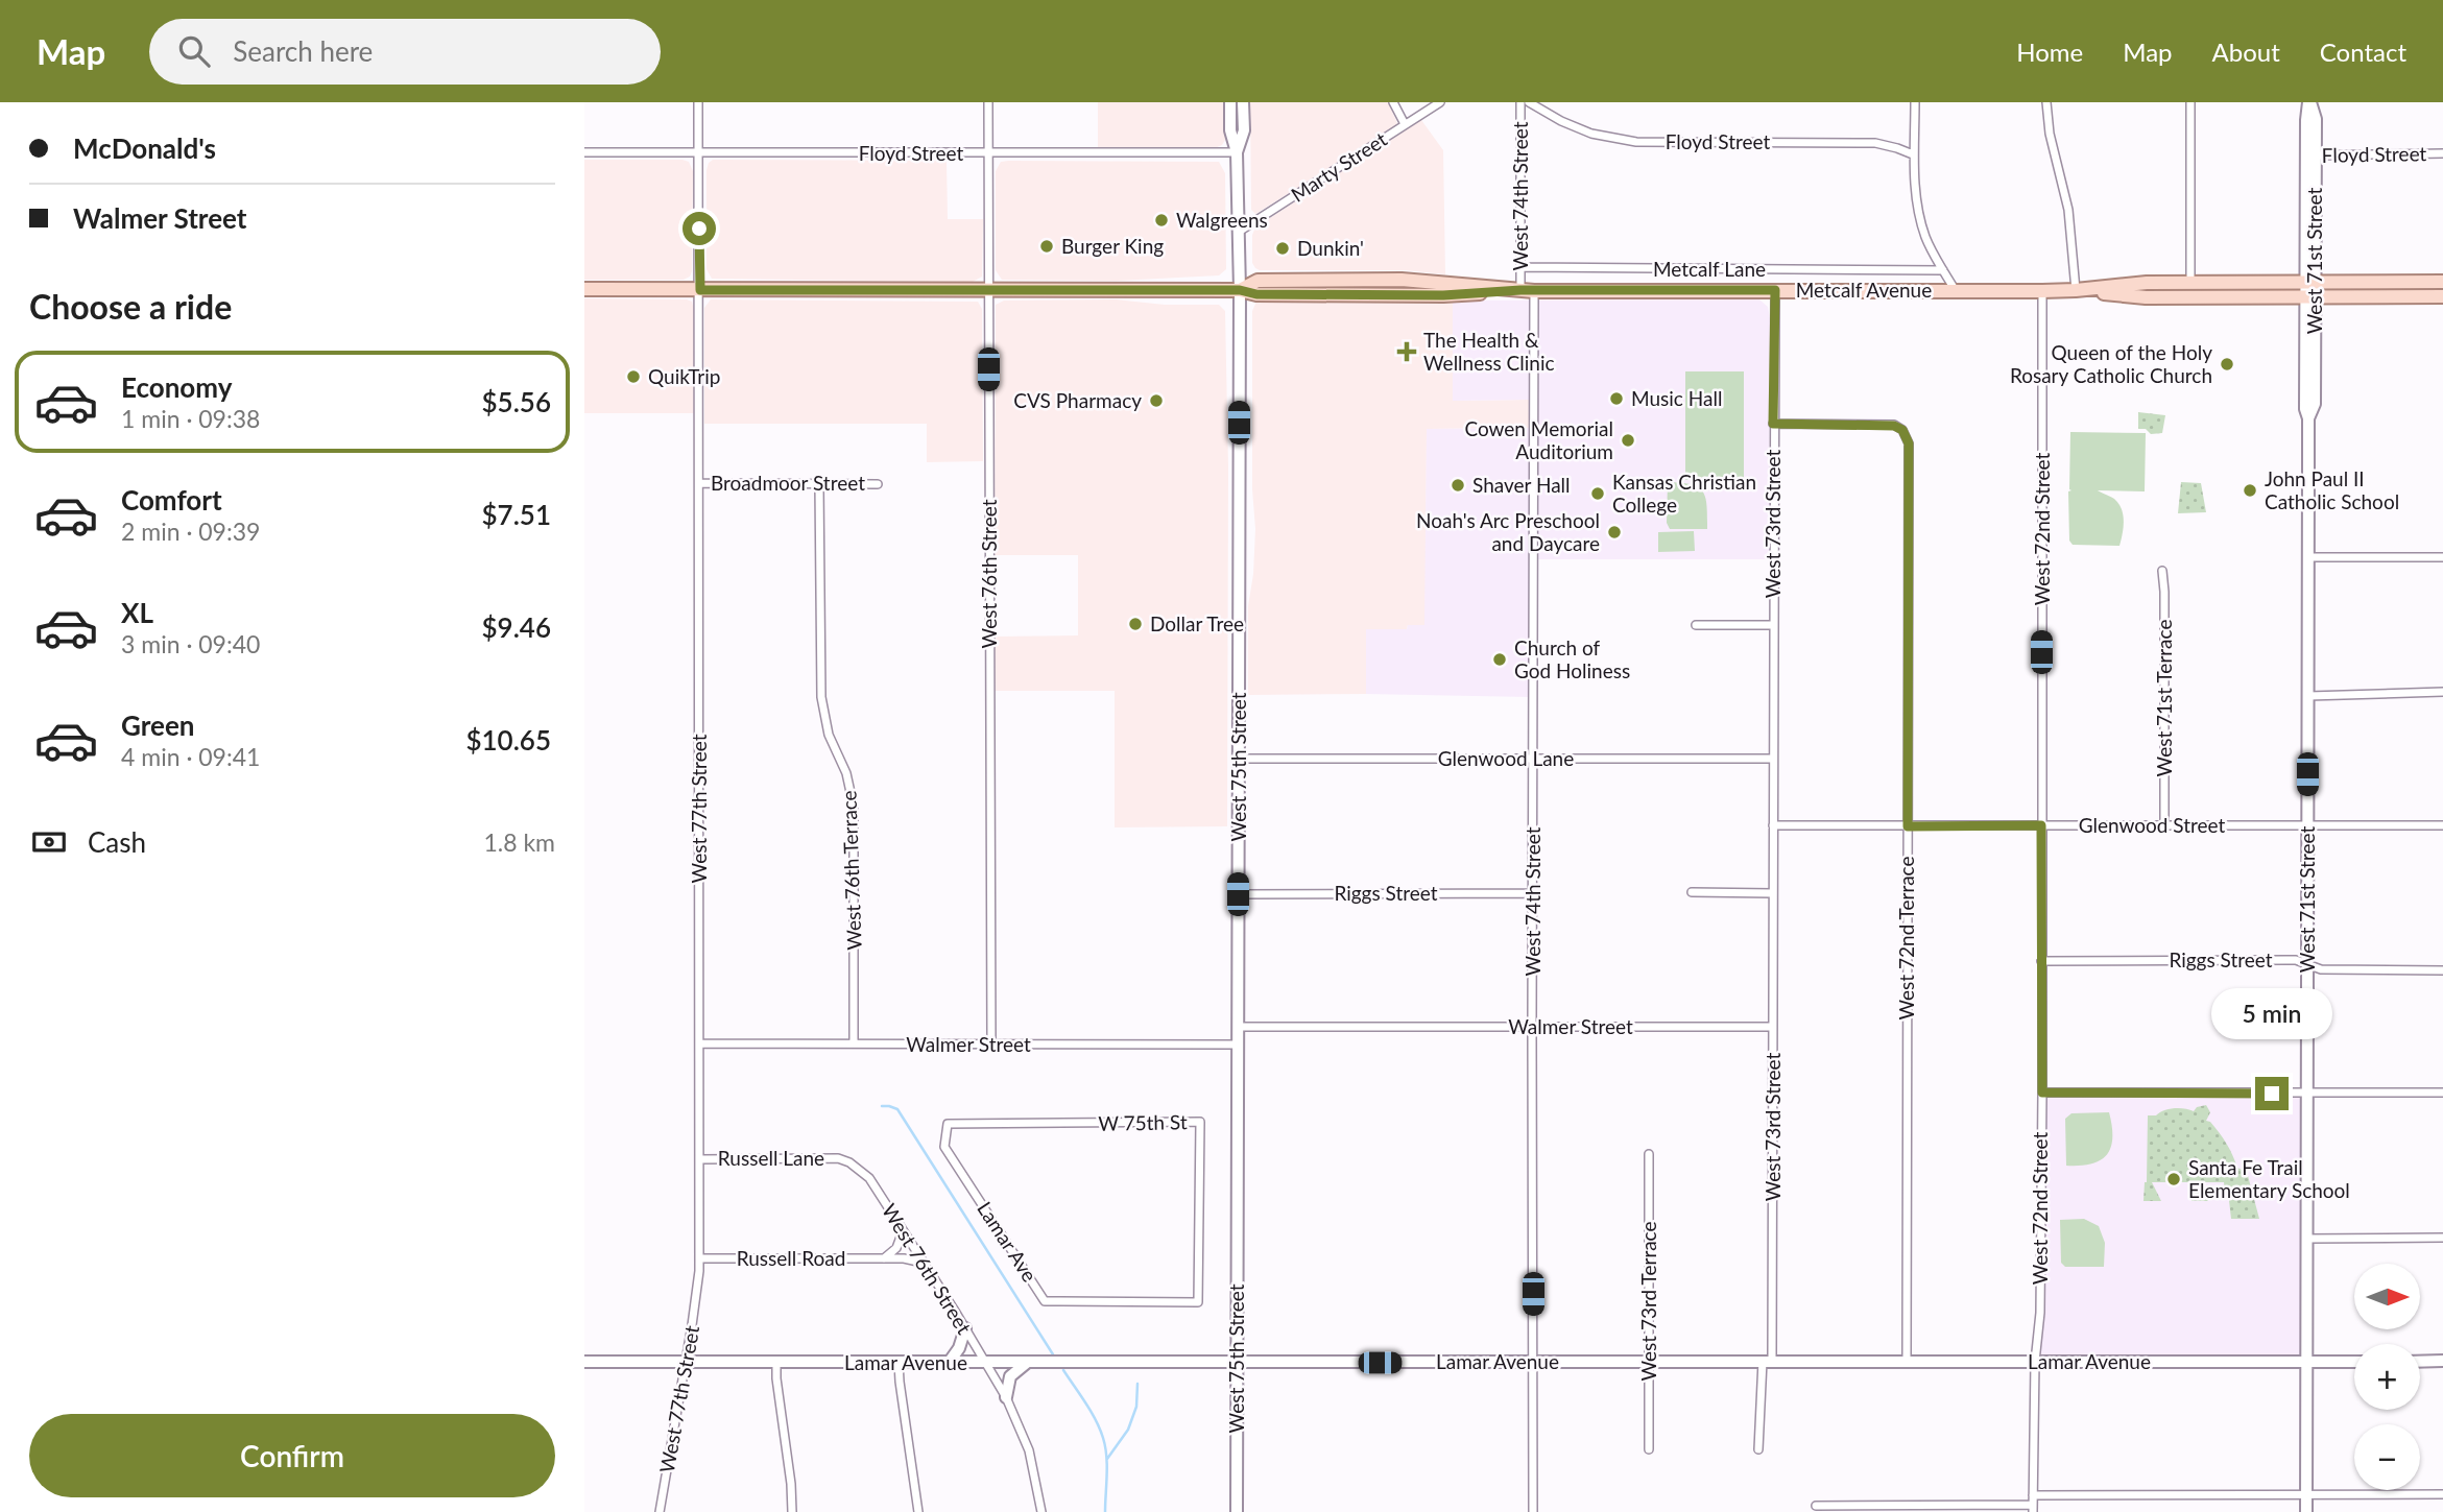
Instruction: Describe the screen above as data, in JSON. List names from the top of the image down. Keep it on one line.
{"streets":{"main road":["Metcalf Avenue"],"street":["Floyd Street","Marty Street","West 74th Street","West 71st Street","Metcalf Lane","Broadmoor Street","West 73rd Street","West 72nd Street","West 76th Street","West 71st Terrace","Glenwood Lane","West 75th Street","West 77th Street","Glenwood Street","West 76th Terrace","Riggs Street","West 72nd Terrace","Walmer Street","W 75th St","Russell Lane","Lamar Ave","Russell Road","West 73rd Terrace","Lamar Avenue"]},"crossings":[["Floyd Street","West 71st Street"],["Floyd Street","West 76th Street"],["Floyd Street","West 75th Street"],["Floyd Street","West 77th Street"],["Marty Street","West 75th Street"],["West 74th Street","Metcalf Lane"],["West 74th Street","Metcalf Avenue"],["West 74th Street","Glenwood Lane"],["West 74th Street","Riggs Street"],["West 74th Street","Walmer Street"],["West 74th Street","Lamar Avenue"],["West 71st Street","Metcalf Avenue"],["West 71st Street","Glenwood Street"],["West 71st Street","Riggs Street"],["West 71st Street","Lamar Avenue"],["Metcalf Avenue","West 73rd Street"],["Metcalf Avenue","West 72nd Street"],["Metcalf Avenue","West 76th Street"],["Metcalf Avenue","West 75th Street"],["Metcalf Avenue","West 77th Street"],["Broadmoor Street","West 77th Street"],["Broadmoor Street","West 76th Terrace"],["West 73rd Street","Glenwood Lane"],["West 73rd Street","Glenwood Street"],["West 73rd Street","West 72nd Terrace"],["West 73rd Street","Walmer Street"],["West 73rd Street","Lamar Avenue"],["West 72nd Street","Glenwood Street"],["West 72nd Street","Riggs Street"],["West 72nd Street","Lamar Avenue"],["West 76th Street","Walmer Street"],["West 76th Street","Russell Lane"],["West 76th Street","Russell Road"],["West 76th Street","Lamar Avenue"],["West 71st Terrace","Glenwood Street"],["Glenwood Lane","West 75th Street"],["West 75th Street","Riggs Street"],["West 75th Street","Walmer Street"],["West 75th Street","Lamar Avenue"],["West 77th Street","Walmer Street"],["West 77th Street","Russell Lane"],["West 77th Street","Russell Road"],["West 77th Street","Lamar Avenue"],["Glenwood Street","West 72nd Terrace"],["West 76th Terrace","Walmer Street"],["West 72nd Terrace","Lamar Avenue"],["W 75th St","Lamar Ave"],["West 73rd Terrace","Lamar Avenue"]],"places":{"other":["Walgreens","Burger King","Dunkin'","Queen of the Holy Rosary Catholic Church","QuikTrip","Music Hall","CVS Pharmacy","Cowen Memorial Auditorium","Shaver Hall","John Paul II Catholic School","Kansas Christian College","Noah's Arc Preschool and Daycare","Dollar Tree","Church of God Holiness","Santa Fe Trail Elementary School"],"health":["The Health & Wellness Clinic"]},"north":"right","page":{"header":"Map","search":"Search here","nav":["Home","Map","About","Contact"],"banner":["McDonald's","Walmer Street"],"heading":"Choose a ride","list":[{"name":"Economy","note":"1 min · 09:38","value":"$5.56"},{"name":"Comfort","note":"2 min · 09:39","value":"$7.51"},{"name":"XL","note":"3 min · 09:40","value":"$9.46"},{"name":"Green","note":"4 min · 09:41","value":"$10.65"}],"pay":["Cash","1.8 km"],"bubble":"5 min","map_buttons":["+","−"],"buttons":"Confirm"}}
